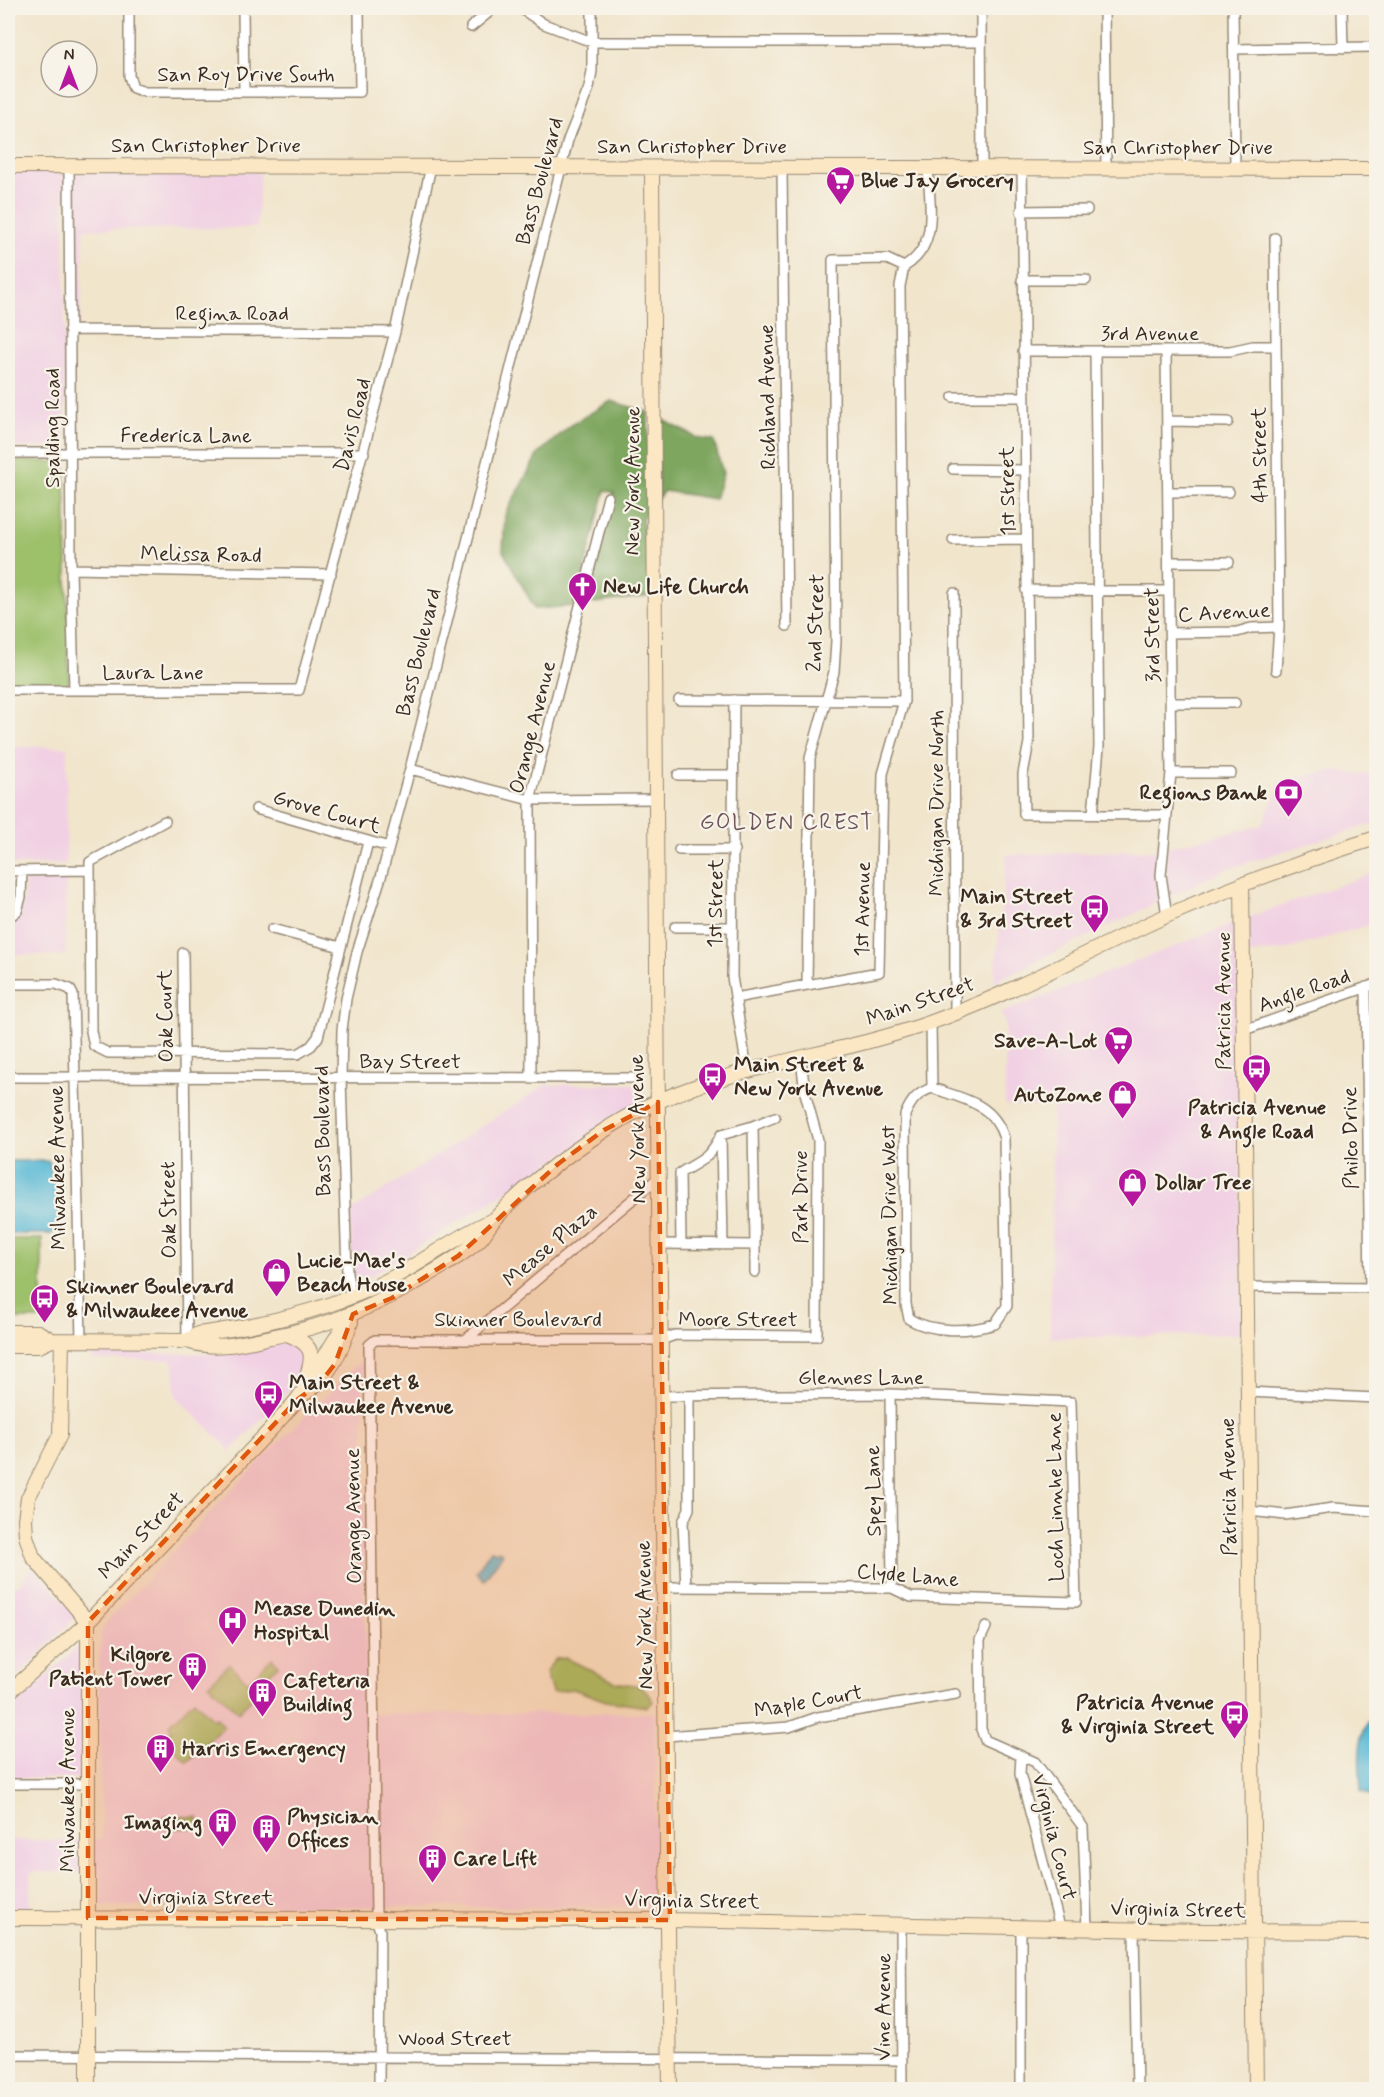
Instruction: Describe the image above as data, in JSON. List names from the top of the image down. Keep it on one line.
{"streets":{"street":["San Roy Drive South","San Christopher Drive","Bass Boulevard","Regina Road","3rd Avenue","Richland Avenue","Davis Road","Spalding Road","Frederica Lane","4th Street","New York Avenue","1st Street","Melissa Road","C Avenue","2nd Street","3rd Street","Laura Lane","Orange Avenue","Michigan Drive North","Grove Court","1st Avenue","Angle Road","Main Street","Patricia Avenue","Oak Court","Bay Street","Philco Drive","Milwaukee Avenue","Park Drive","Oak Street","Michigan Drive West","Mease Plaza","Skinner Boulevard","Moore Street","Glennes Lane","Spey Lane","Loch Linnhe Lane","Clyde Lane","Maple Court","Virginia Court","Virginia Street","Vine Avenue","Wood Street"]},"crossings":[["San Christopher Drive","Bass Boulevard"],["San Christopher Drive","Richland Avenue"],["San Christopher Drive","Davis Road"],["San Christopher Drive","Spalding Road"],["San Christopher Drive","New York Avenue"],["San Christopher Drive","1st Street"],["Bass Boulevard","Grove Court"],["Bass Boulevard","Main Street"],["Bass Boulevard","Bay Street"],["Regina Road","Davis Road"],["Regina Road","Spalding Road"],["3rd Avenue","4th Street"],["3rd Avenue","1st Street"],["3rd Avenue","3rd Street"],["Davis Road","Frederica Lane"],["Davis Road","Melissa Road"],["Davis Road","Laura Lane"],["Spalding Road","Frederica Lane"],["Spalding Road","Melissa Road"],["Spalding Road","Laura Lane"],["4th Street","C Avenue"],["New York Avenue","Main Street"],["New York Avenue","Mease Plaza"],["New York Avenue","Skinner Boulevard"],["New York Avenue","Moore Street"],["New York Avenue","Glennes Lane"],["New York Avenue","Clyde Lane"],["New York Avenue","Maple Court"],["New York Avenue","Virginia Street"],["New York Avenue","Wood Street"],["1st Street","1st Avenue"],["C Avenue","3rd Street"],["2nd Street","1st Avenue"],["3rd Street","Main Street"],["Orange Avenue","Bay Street"],["Orange Avenue","Skinner Boulevard"],["Orange Avenue","Virginia Street"],["Orange Avenue","Wood Street"],["Michigan Drive North","Main Street"],["Angle Road","Patricia Avenue"],["Angle Road","Philco Drive"],["Main Street","Patricia Avenue"],["Main Street","Milwaukee Avenue"],["Main Street","Park Drive"],["Patricia Avenue","Virginia Street"],["Oak Court","Bay Street"],["Oak Court","Oak Street"],["Bay Street","Milwaukee Avenue"],["Bay Street","Oak Street"],["Milwaukee Avenue","Virginia Street"],["Milwaukee Avenue","Wood Street"],["Park Drive","Moore Street"],["Mease Plaza","Skinner Boulevard"],["Skinner Boulevard","Moore Street"],["Glennes Lane","Spey Lane"],["Glennes Lane","Loch Linnhe Lane"],["Spey Lane","Clyde Lane"],["Loch Linnhe Lane","Clyde Lane"],["Virginia Court","Virginia Street"],["Virginia Street","Vine Avenue"],["Vine Avenue","Wood Street"]],"districts":["GOLDEN CREST"],"places":{"supermarket":["Blue Jay Grocery","Save-A-Lot"],"church":["New Life Church"],"bank":["Regions Bank"],"bus stop":["Main Street & 3rd Street","Patricia Avenue & Angle Road","Main Street & New York Avenue","Skinner Boulevard & Milwaukee Avenue","Main Street & Milwaukee Avenue","Patricia Avenue & Virginia Street"],"shop":["AutoZone","Dollar Tree","Lucie-Mae's Beach House"],"hospital":["Mease Dunedin Hospital"],"building":["Kilgore Patient Tower","Cafeteria Building","Harris Emergency","Imaging","Physician Offices","Care Lift"]},"north":"top"}
